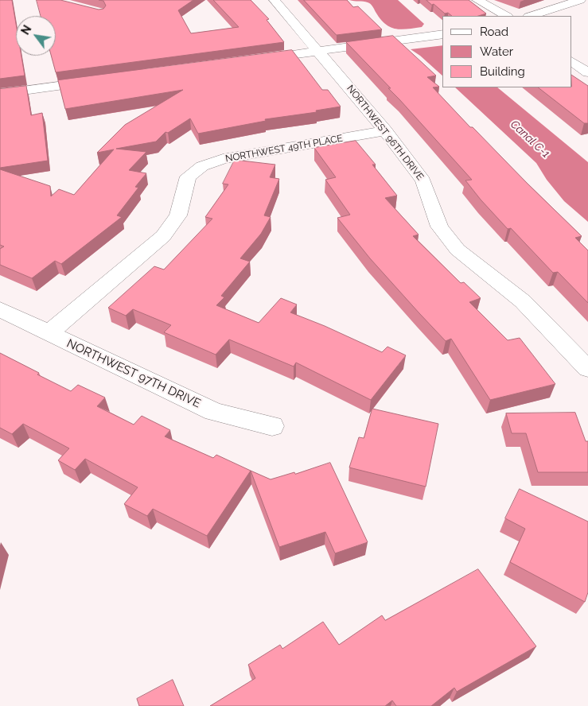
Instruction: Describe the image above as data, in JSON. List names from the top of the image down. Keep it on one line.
{"streets":{"street":["NORTHWEST 96TH DRIVE","NORTHWEST 49TH PLACE","NORTHWEST 97TH DRIVE"]},"crossings":[["NORTHWEST 96TH DRIVE","NORTHWEST 49TH PLACE"],["NORTHWEST 49TH PLACE","NORTHWEST 97TH DRIVE"]],"water":["Canal C-1"],"legend":["Road","Water","Building"],"north":"top left"}
